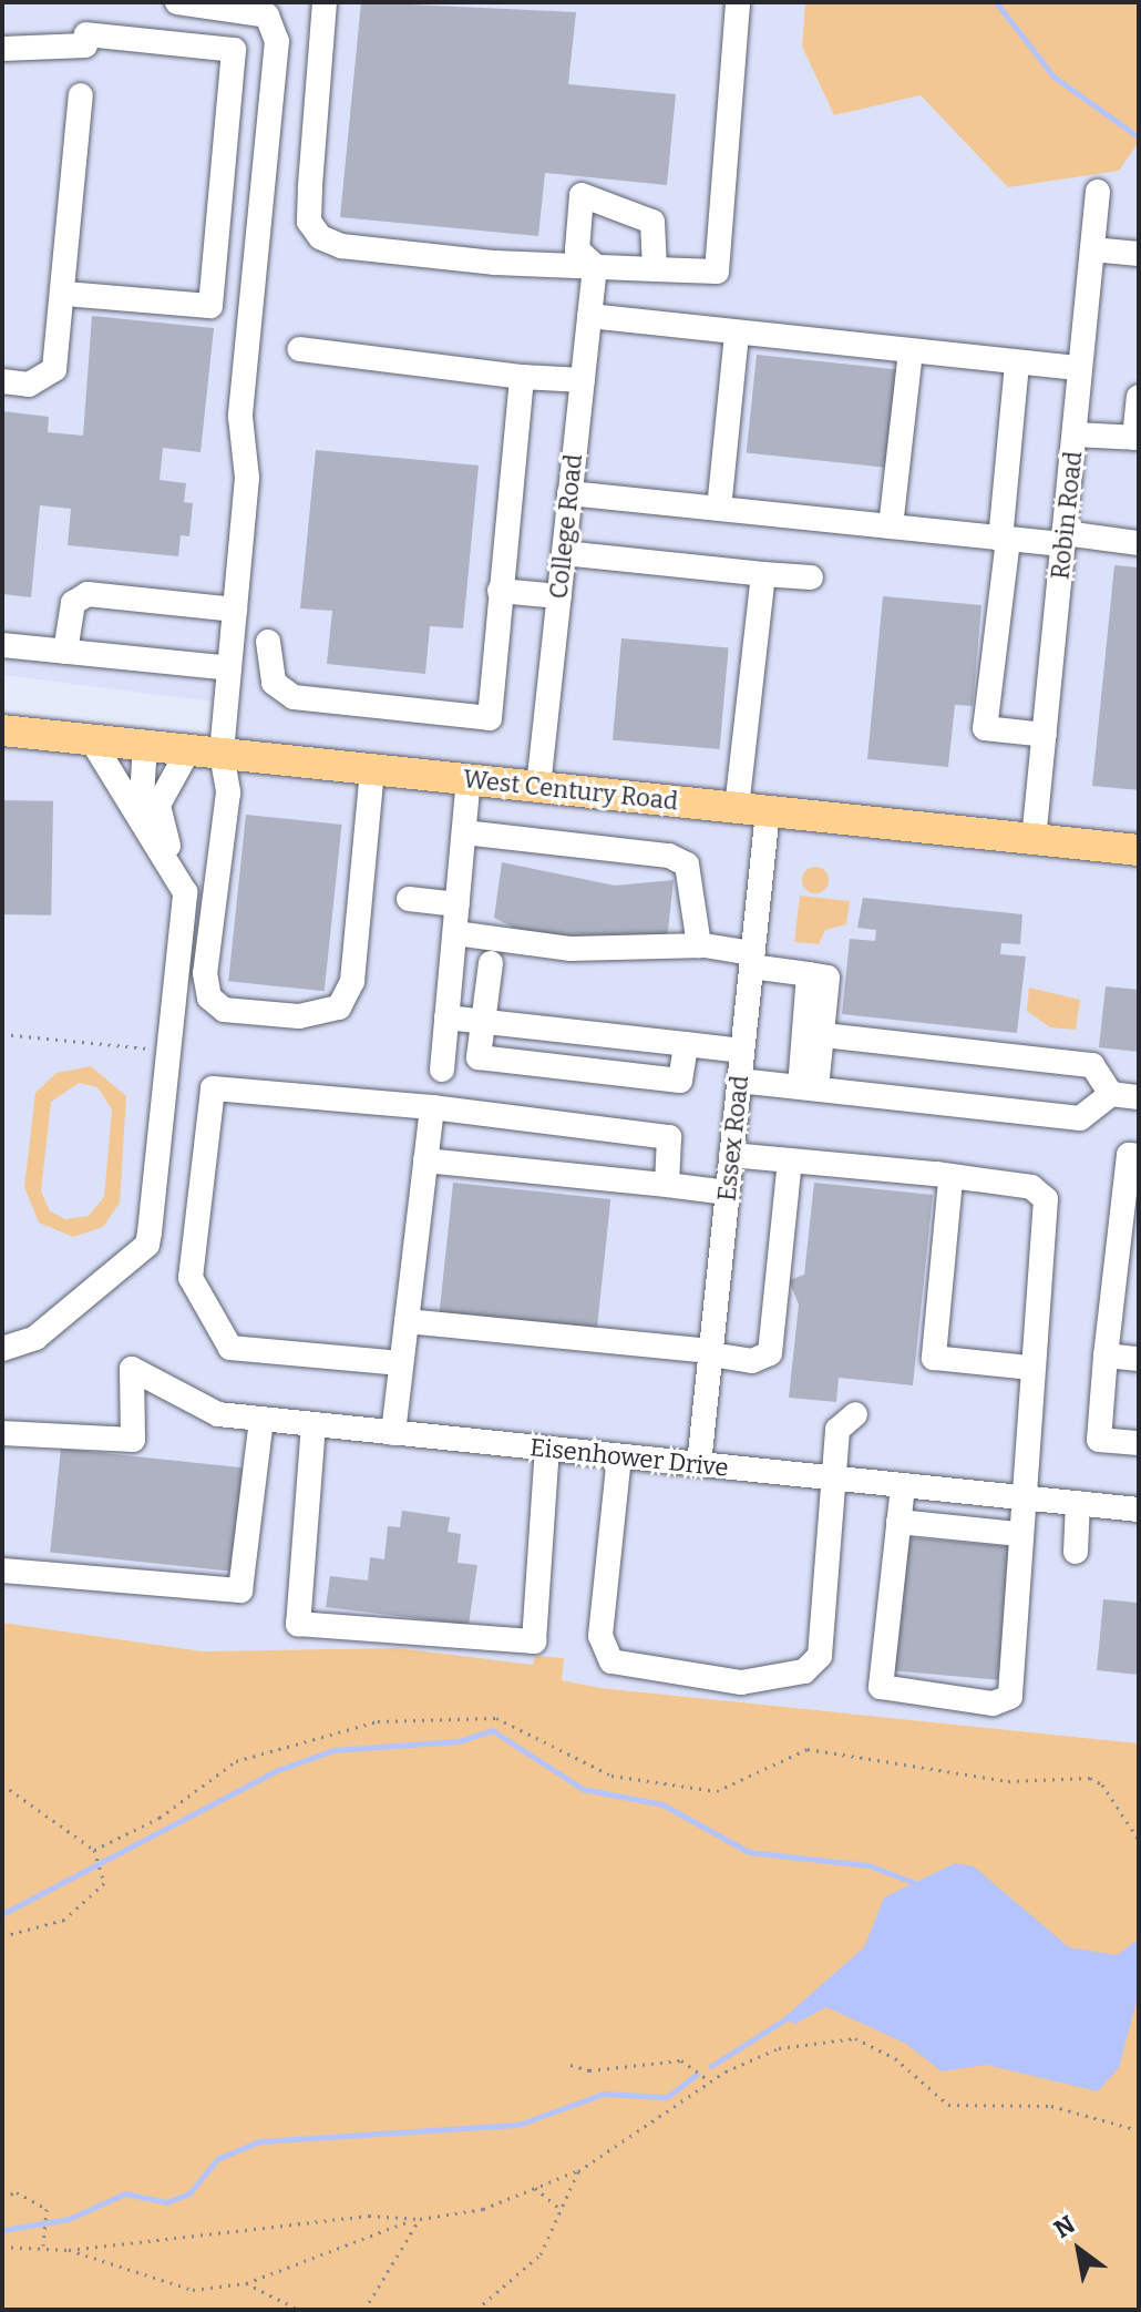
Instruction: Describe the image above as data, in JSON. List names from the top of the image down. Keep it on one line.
{"streets":{"main road":["West Century Road"],"street":["Robin Road","College Road","Essex Road","Eisenhower Drive"]},"crossings":[["Robin Road","West Century Road"],["College Road","West Century Road"],["West Century Road","Essex Road"],["Essex Road","Eisenhower Drive"]],"north":"top left"}
